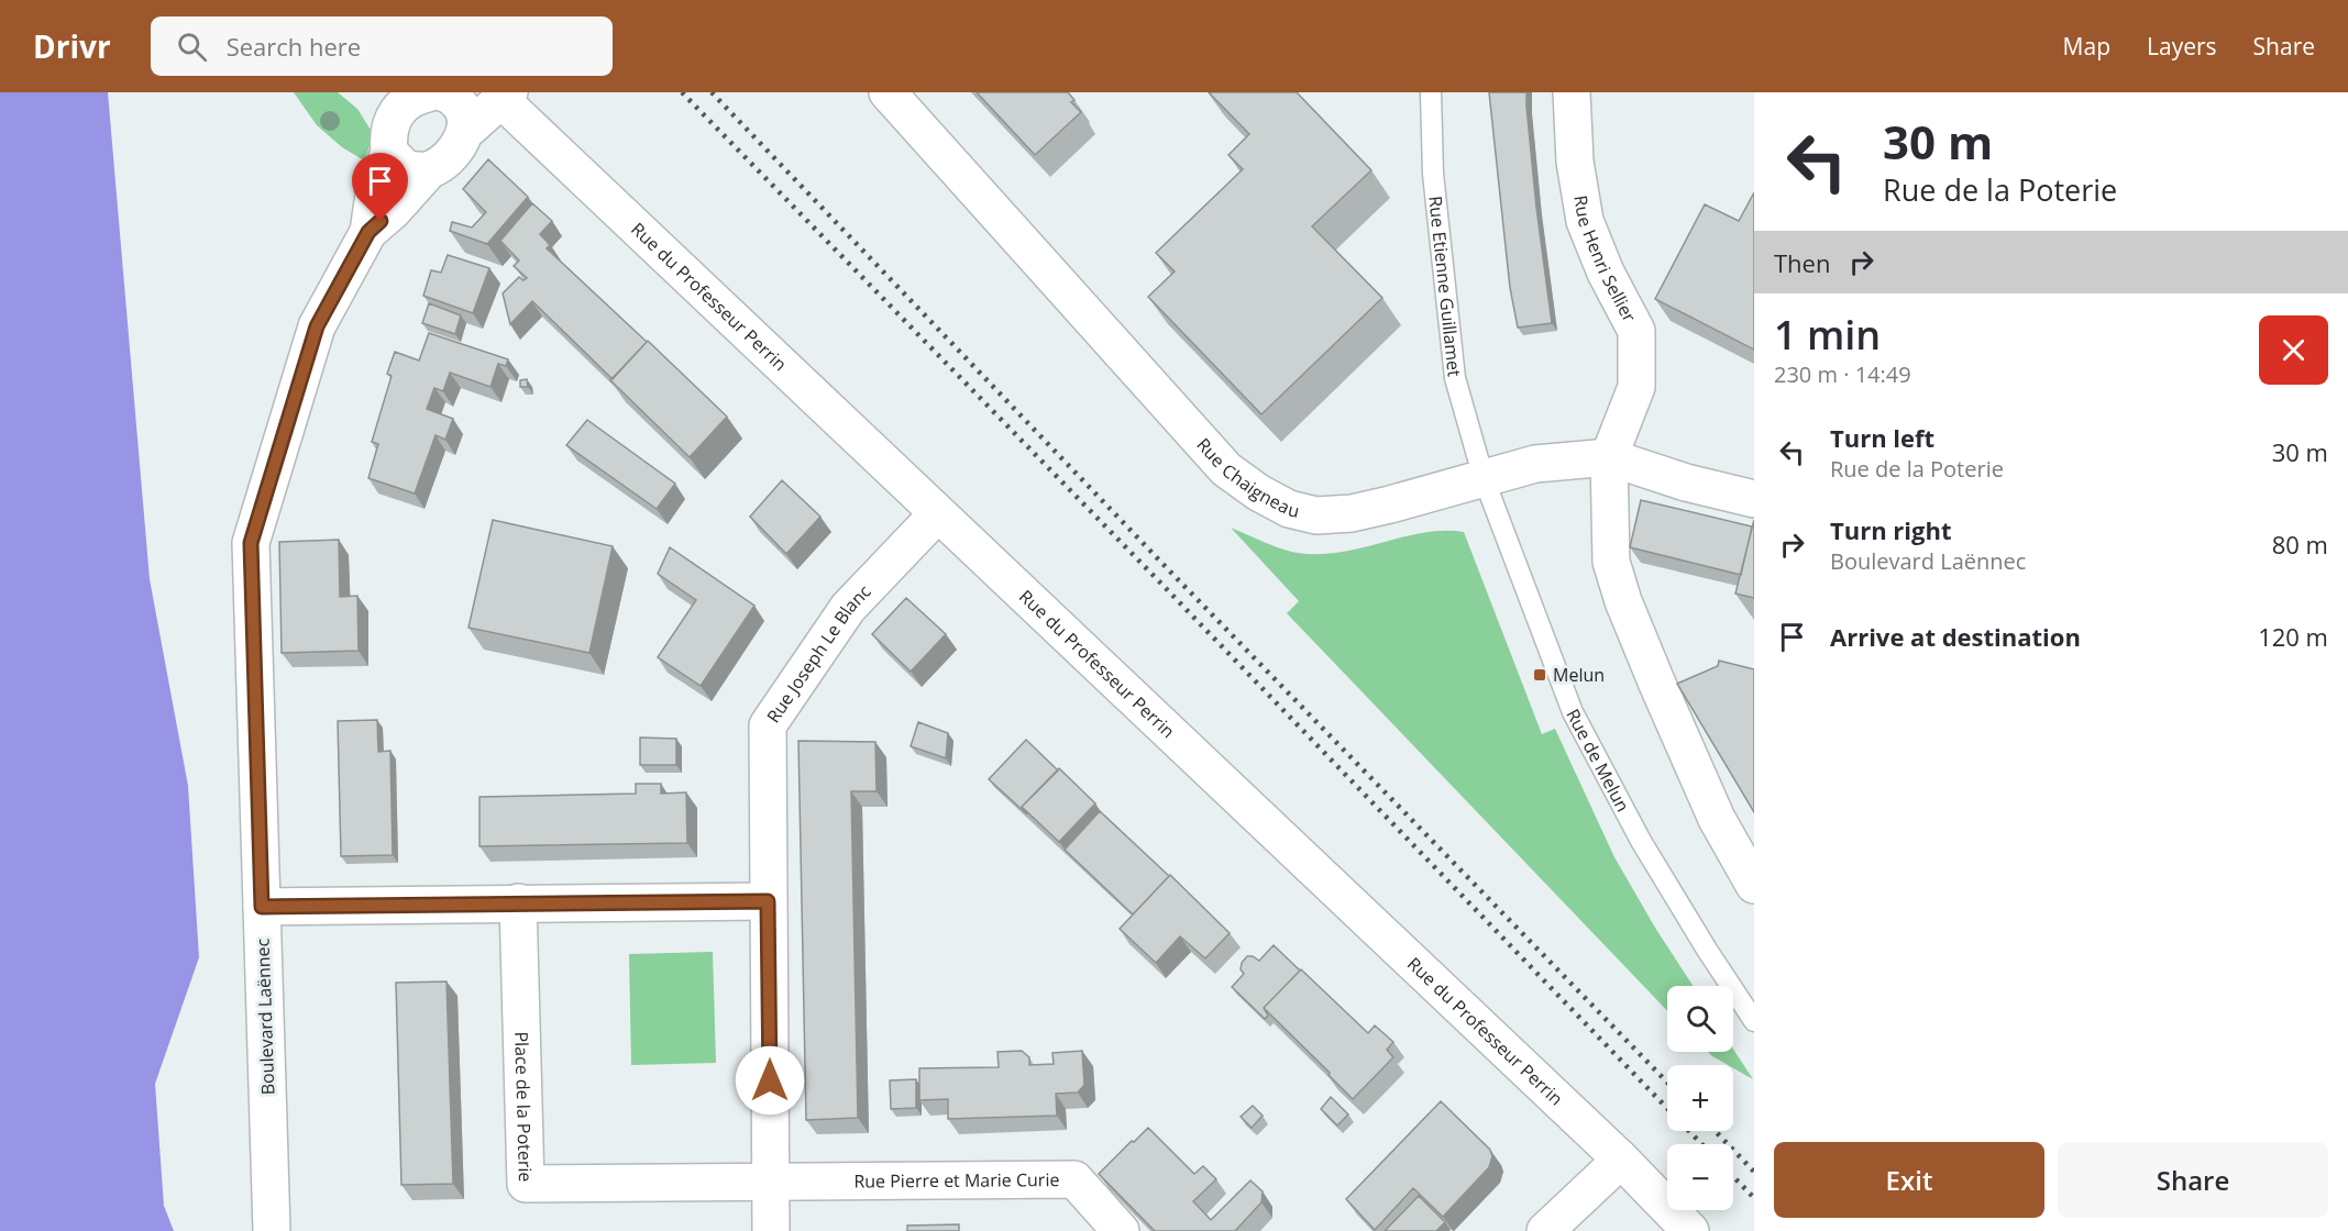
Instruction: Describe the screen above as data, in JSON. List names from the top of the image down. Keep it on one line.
{"streets":{"street":["Rue Henri Sellier","Rue du Professeur Perrin","Rue Chaigneau","Rue Joseph Le Blanc","Boulevard Laënnec","Place de la Poterie","Rue Pierre et Marie Curie"],"lane":["Rue Etienne Guillamet","Rue de Melun"]},"crossings":[["Rue Henri Sellier","Rue Chaigneau"],["Rue Etienne Guillamet","Rue Chaigneau"],["Rue Etienne Guillamet","Rue de Melun"],["Rue du Professeur Perrin","Rue Joseph Le Blanc"],["Rue Chaigneau","Rue de Melun"],["Rue Joseph Le Blanc","Place de la Poterie"],["Rue Joseph Le Blanc","Rue Pierre et Marie Curie"],["Place de la Poterie","Rue Pierre et Marie Curie"]],"places":{"transit":["Melun"]},"page":{"header":"Drivr","search":"Search here","nav":["Map","Layers","Share"],"turn":["30 m","Rue de la Poterie"],"then":"Then","heading":["1 min","230 m · 14:49"],"list":[{"name":"Turn left","note":"Rue de la Poterie","value":"30 m"},{"name":"Turn right","note":"Boulevard Laënnec","value":"80 m"},{"name":"Arrive at destination","value":"120 m"}],"map_buttons":["+","−"],"buttons":["Exit","Share"]}}
